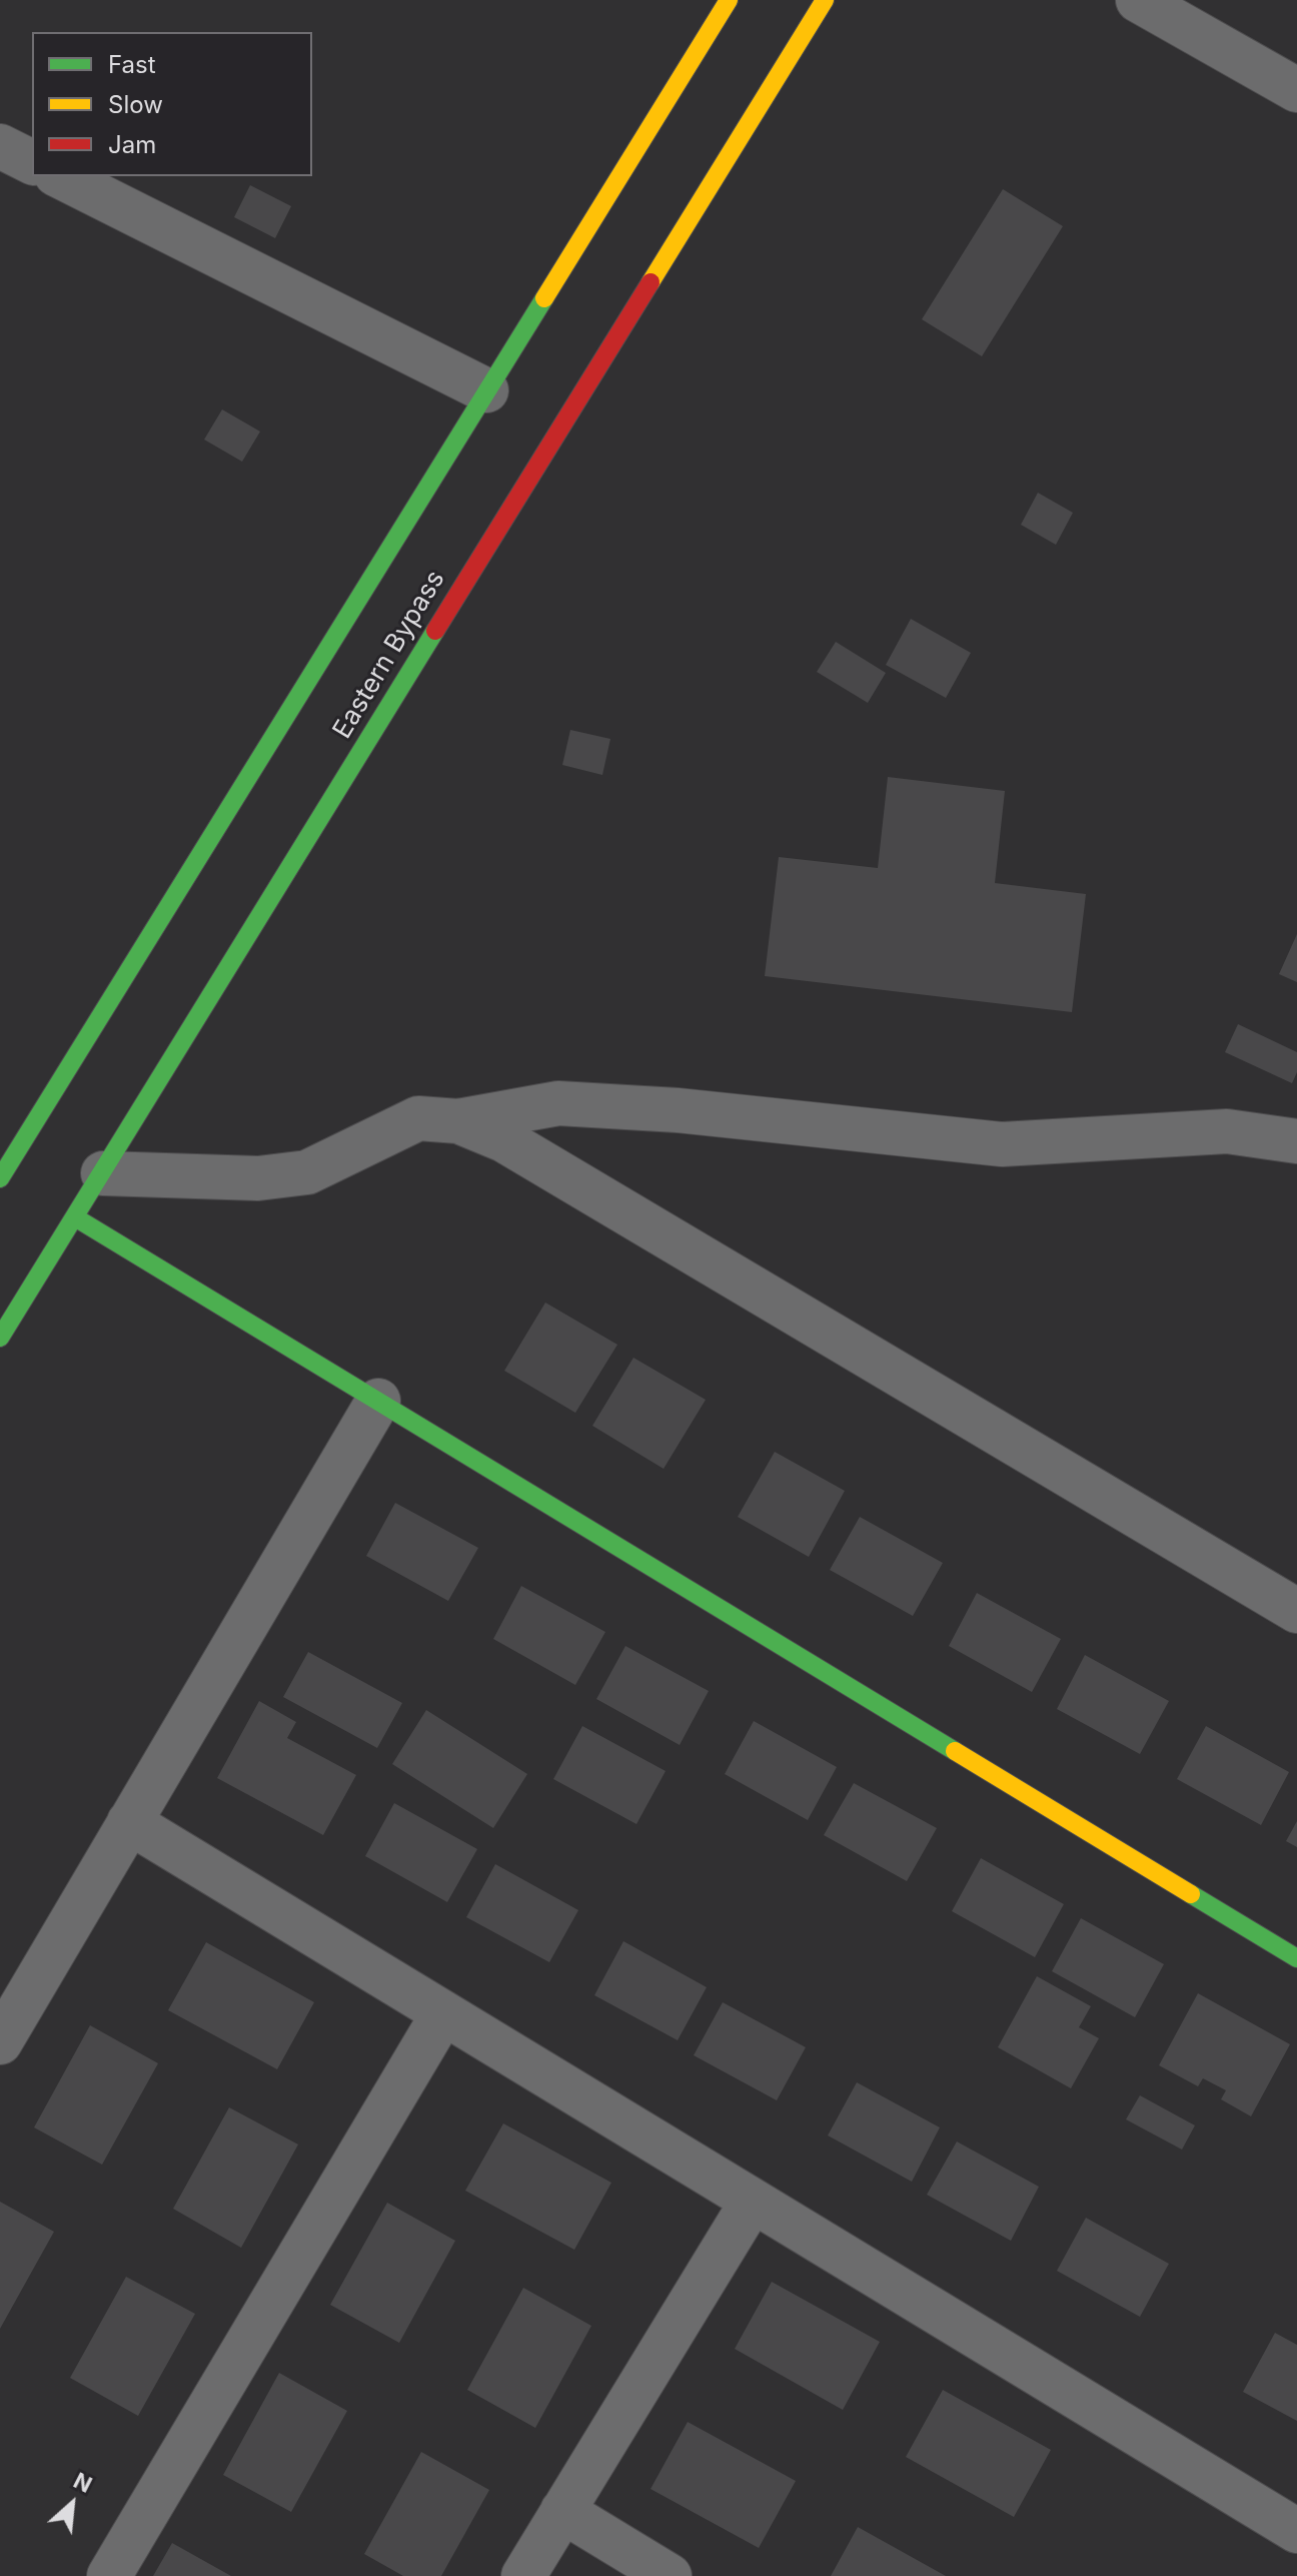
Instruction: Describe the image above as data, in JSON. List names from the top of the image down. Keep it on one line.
{"streets":{"main road":["Eastern Bypass"]},"legend":["Fast","Slow","Jam"],"north":"top right"}
